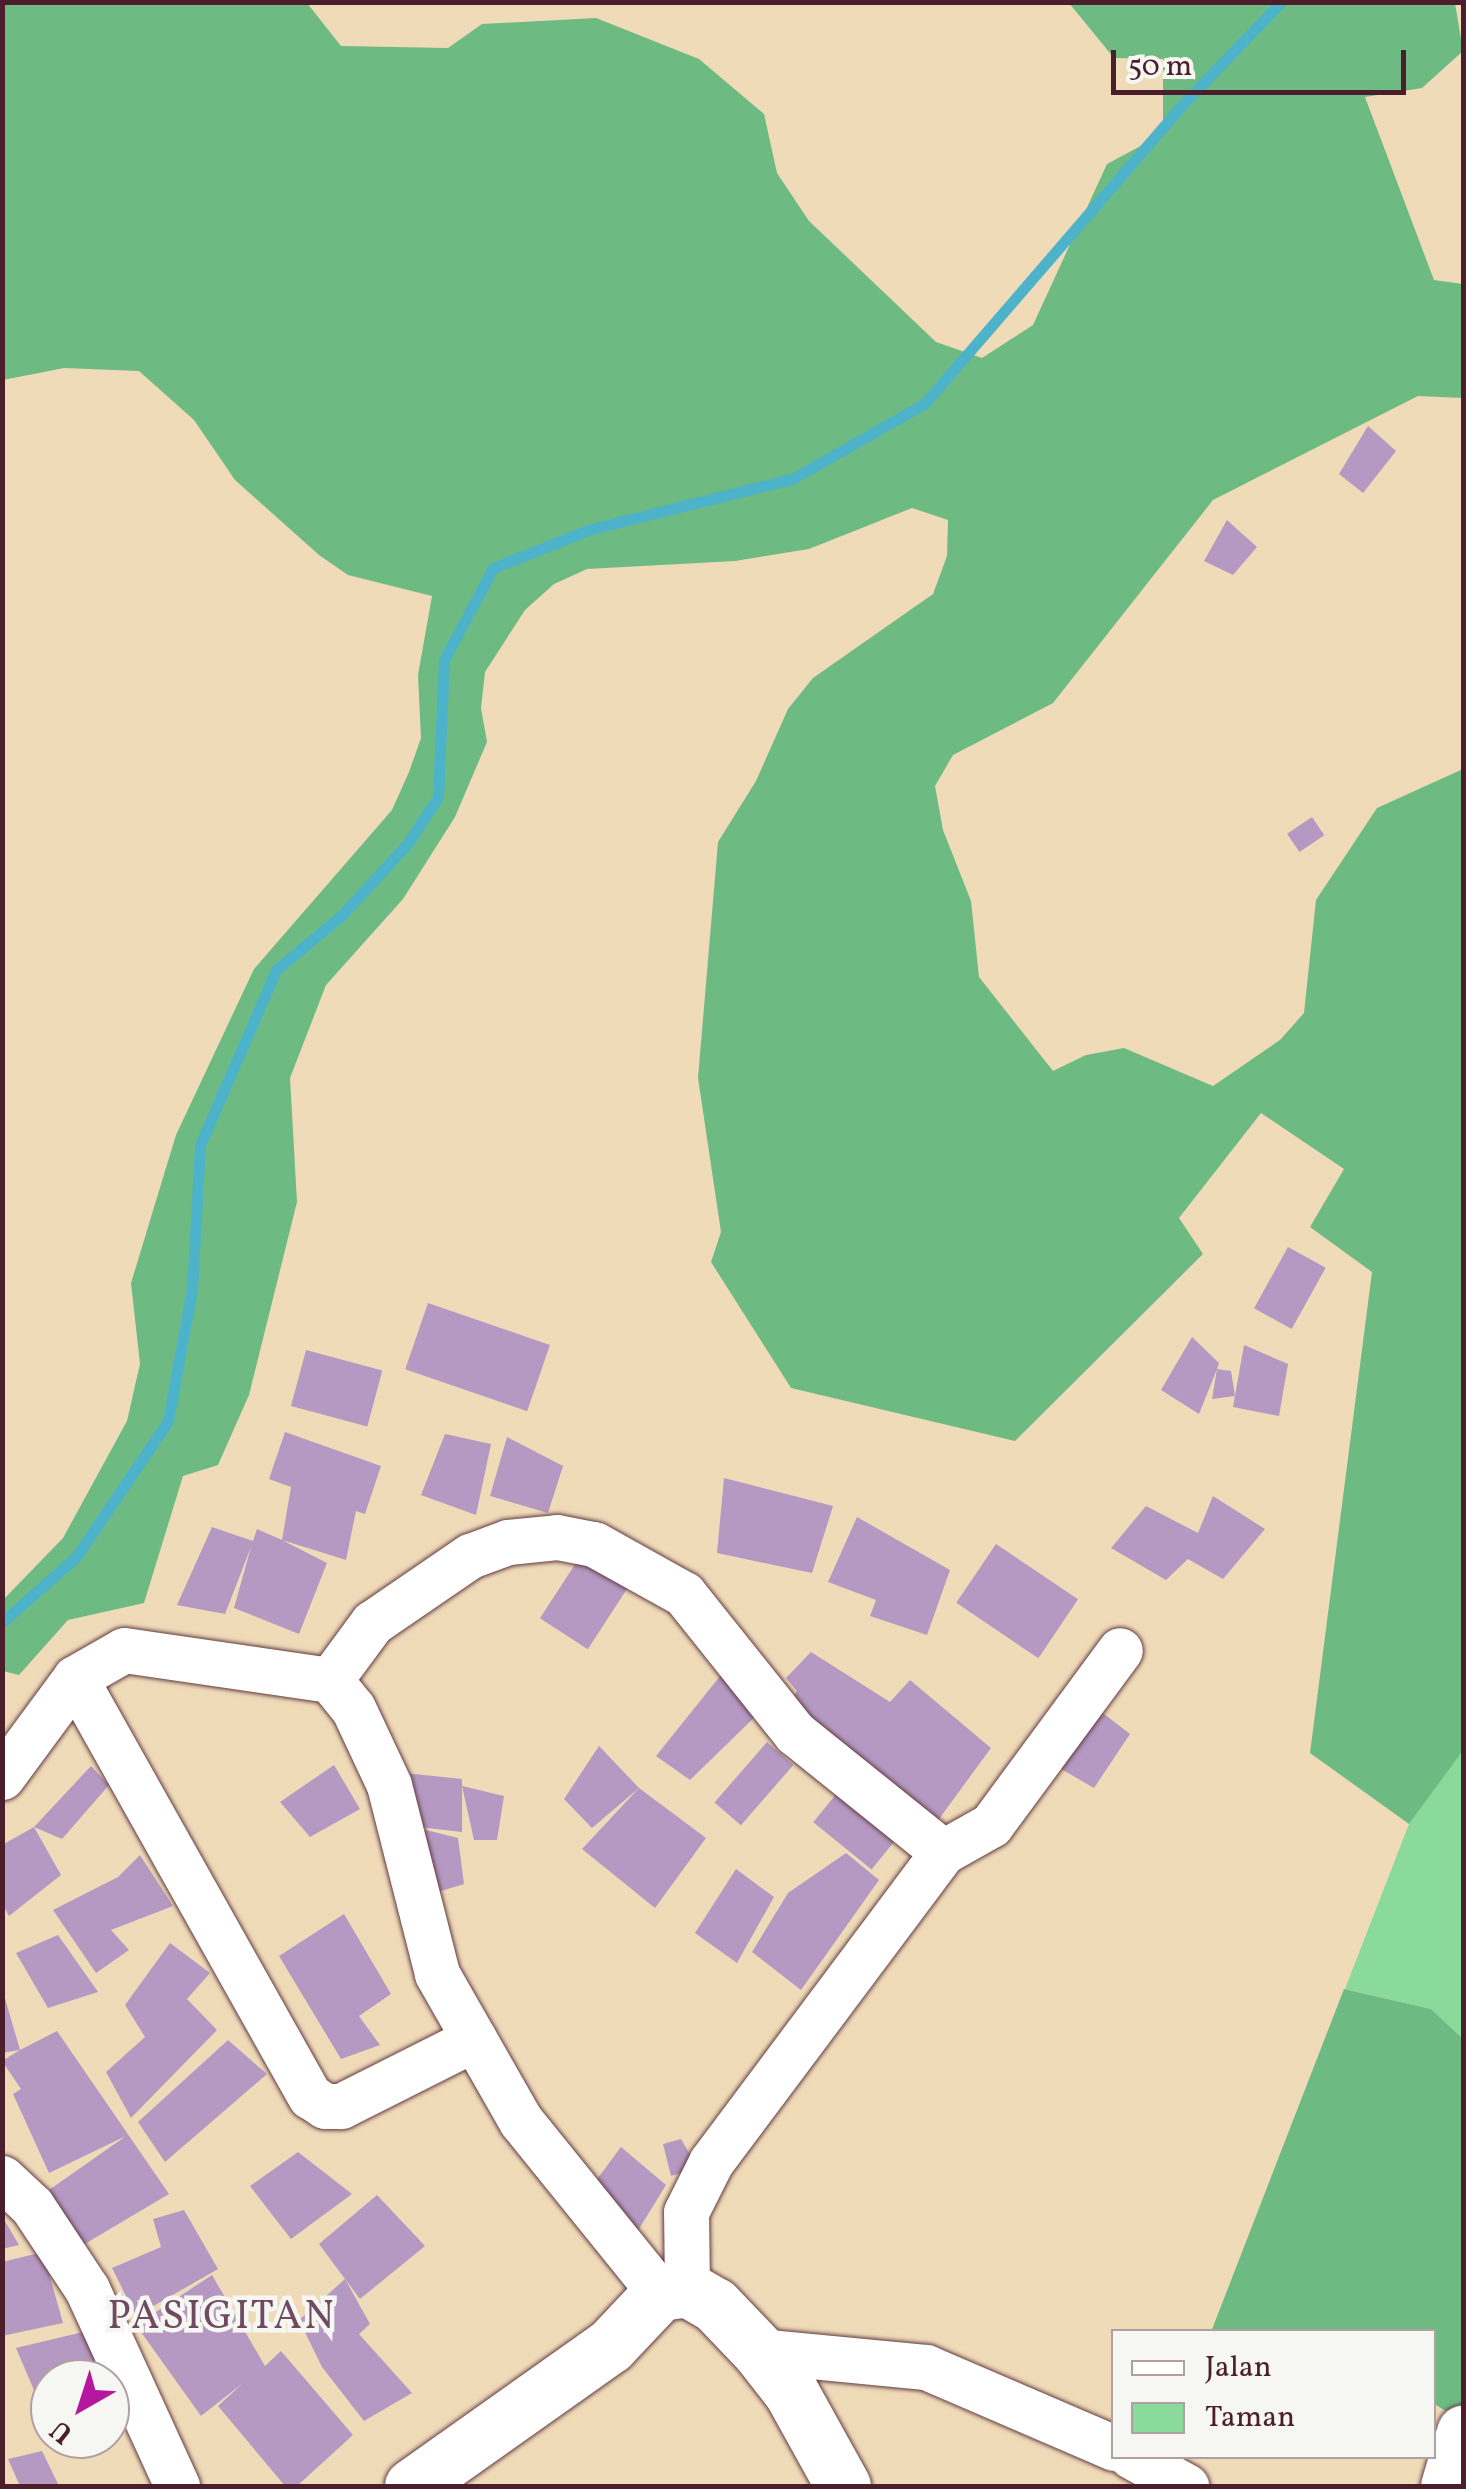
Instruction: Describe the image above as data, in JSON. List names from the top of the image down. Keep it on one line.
{"districts":["PASIGITAN"],"legend":["Jalan","Taman"],"scale_bar":"50 m","north":"bottom left"}
